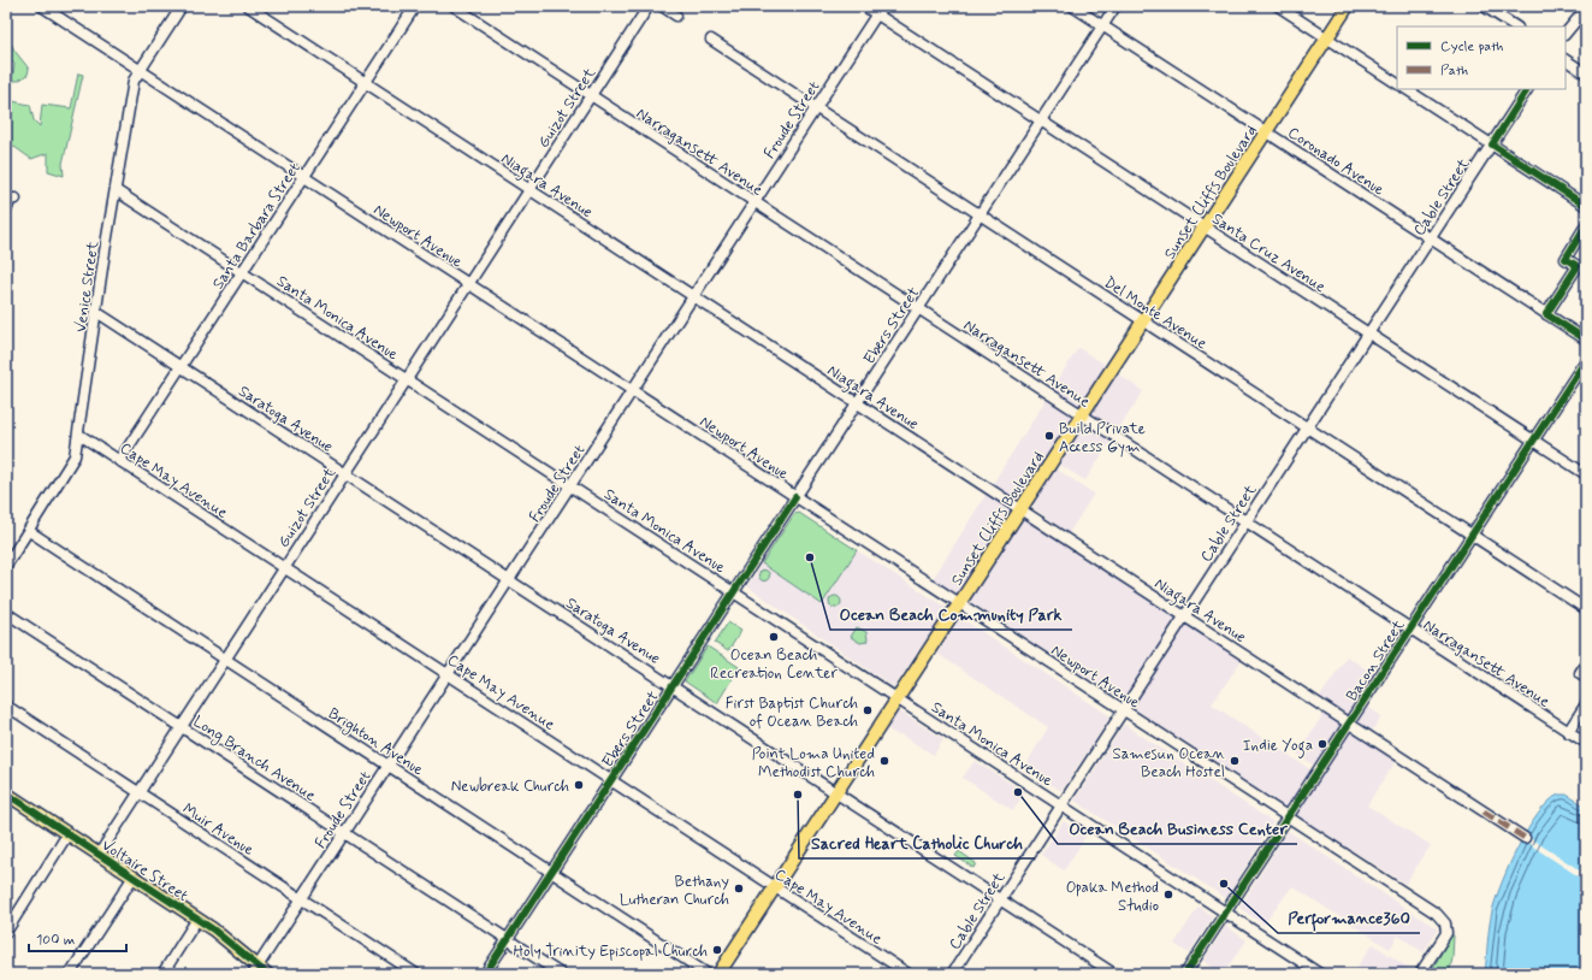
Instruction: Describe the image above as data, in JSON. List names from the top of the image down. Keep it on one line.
{"streets":{"main road":["Sunset Cliffs Boulevard","Voltaire Street"],"street":["Guizot Street","Froude Street","Narragansett Avenue","Coronado Avenue","Niagara Avenue","Cable Street","Santa Barbara Street","Newport Avenue","Santa Cruz Avenue","Venice Street","Del Monte Avenue","Santa Monica Avenue","Ebers Street","Saratoga Avenue","Cape May Avenue","Bacon Street","Brighton Avenue","Long Branch Avenue","Muir Avenue"]},"crossings":[["Guizot Street","Narragansett Avenue"],["Guizot Street","Niagara Avenue"],["Guizot Street","Newport Avenue"],["Guizot Street","Santa Monica Avenue"],["Guizot Street","Saratoga Avenue"],["Guizot Street","Cape May Avenue"],["Guizot Street","Brighton Avenue"],["Guizot Street","Long Branch Avenue"],["Guizot Street","Muir Avenue"],["Guizot Street","Voltaire Street"],["Froude Street","Narragansett Avenue"],["Froude Street","Niagara Avenue"],["Froude Street","Newport Avenue"],["Froude Street","Santa Cruz Avenue"],["Froude Street","Del Monte Avenue"],["Froude Street","Santa Monica Avenue"],["Froude Street","Saratoga Avenue"],["Froude Street","Cape May Avenue"],["Froude Street","Brighton Avenue"],["Froude Street","Long Branch Avenue"],["Froude Street","Muir Avenue"],["Froude Street","Voltaire Street"],["Narragansett Avenue","Sunset Cliffs Boulevard"],["Narragansett Avenue","Cable Street"],["Narragansett Avenue","Ebers Street"],["Narragansett Avenue","Bacon Street"],["Coronado Avenue","Sunset Cliffs Boulevard"],["Coronado Avenue","Cable Street"],["Coronado Avenue","Ebers Street"],["Niagara Avenue","Sunset Cliffs Boulevard"],["Niagara Avenue","Cable Street"],["Niagara Avenue","Santa Barbara Street"],["Niagara Avenue","Ebers Street"],["Niagara Avenue","Bacon Street"],["Sunset Cliffs Boulevard","Newport Avenue"],["Sunset Cliffs Boulevard","Santa Cruz Avenue"],["Sunset Cliffs Boulevard","Del Monte Avenue"],["Sunset Cliffs Boulevard","Santa Monica Avenue"],["Sunset Cliffs Boulevard","Saratoga Avenue"],["Sunset Cliffs Boulevard","Cape May Avenue"],["Cable Street","Newport Avenue"],["Cable Street","Santa Cruz Avenue"],["Cable Street","Del Monte Avenue"],["Cable Street","Santa Monica Avenue"],["Cable Street","Saratoga Avenue"],["Santa Barbara Street","Newport Avenue"],["Santa Barbara Street","Santa Monica Avenue"],["Santa Barbara Street","Saratoga Avenue"],["Santa Barbara Street","Cape May Avenue"],["Newport Avenue","Venice Street"],["Newport Avenue","Ebers Street"],["Newport Avenue","Bacon Street"],["Santa Cruz Avenue","Ebers Street"],["Santa Cruz Avenue","Bacon Street"],["Venice Street","Santa Monica Avenue"],["Venice Street","Saratoga Avenue"],["Venice Street","Cape May Avenue"],["Venice Street","Brighton Avenue"],["Del Monte Avenue","Ebers Street"],["Del Monte Avenue","Bacon Street"],["Santa Monica Avenue","Ebers Street"],["Santa Monica Avenue","Bacon Street"],["Ebers Street","Saratoga Avenue"],["Ebers Street","Cape May Avenue"],["Ebers Street","Brighton Avenue"],["Ebers Street","Long Branch Avenue"]],"places":["Build Private Access Gym","Ocean Beach Community Park","Ocean Beach Recreation Center","First Baptist Church of Ocean Beach","Indie Yoga","Point Loma United Methodist Church","Samesun Ocean Beach Hostel","Newbreak Church","Ocean Beach Business Center","Sacred Heart Catholic Church","Performance360","Bethany Lutheran Church","Opaka Method Studio","Holy Trinity Episcopal Church"],"legend":["Cycle path","Path"],"scale_bar":"100 m"}
